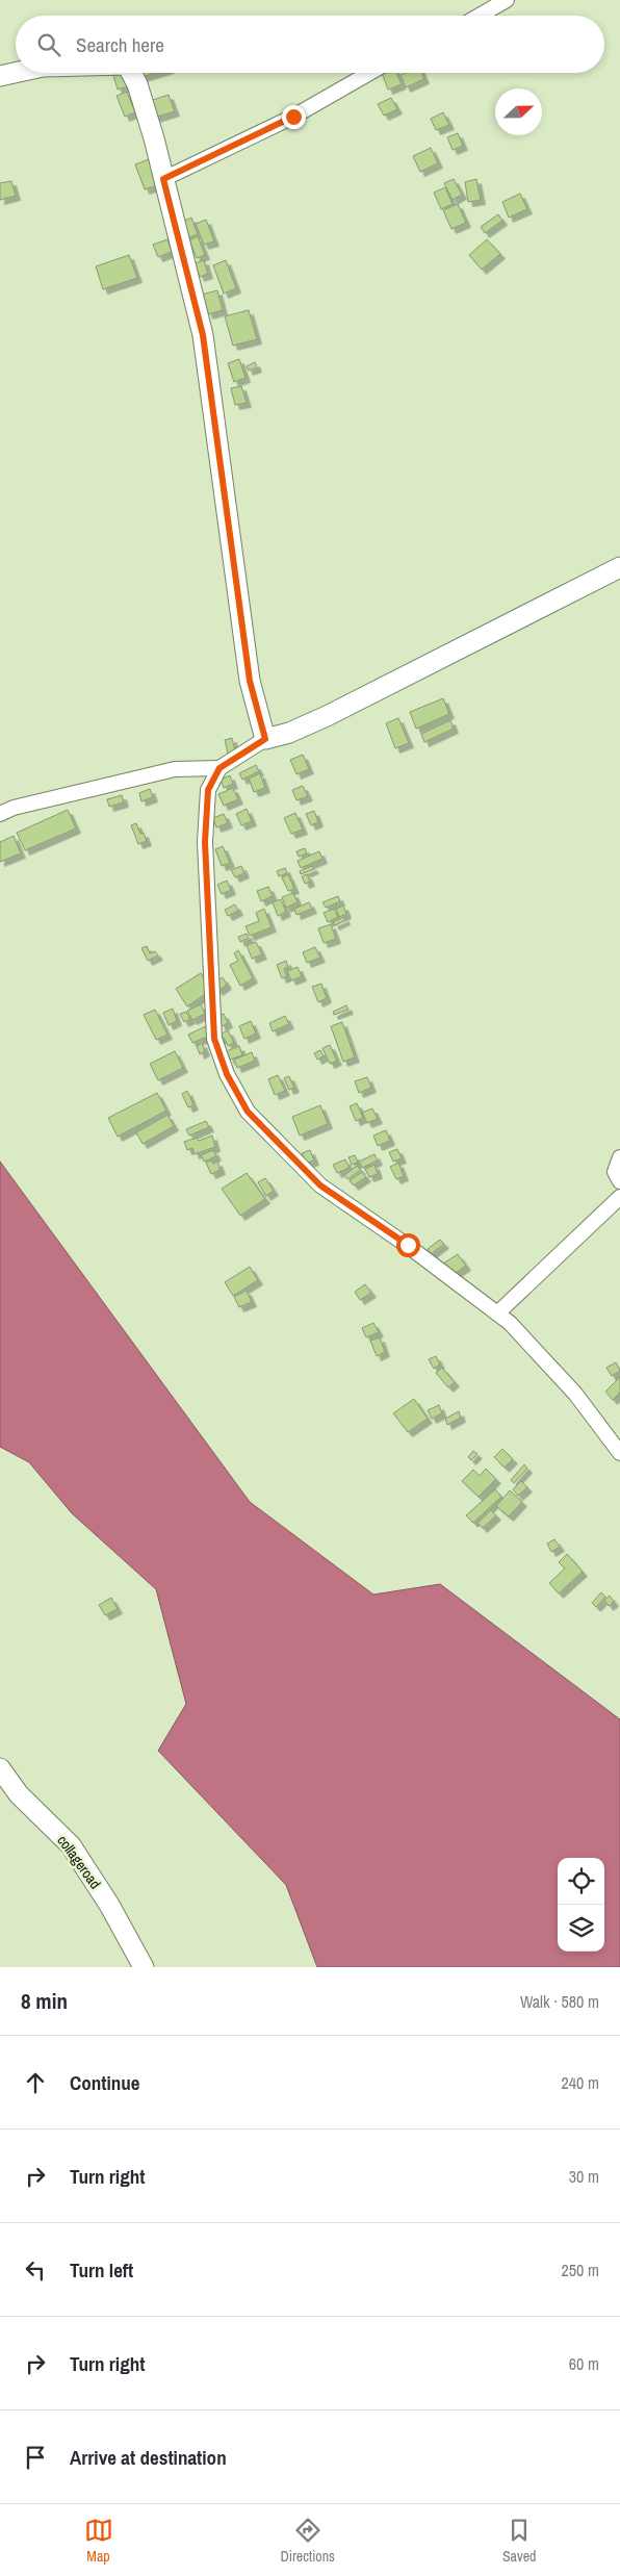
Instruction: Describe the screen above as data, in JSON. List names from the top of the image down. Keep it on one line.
{"streets":{"main road":["collageroad"]},"north":"right","page":{"search":"Search here","heading":["8 min","Walk · 580 m"],"list":[["Continue","240 m"],["Turn right","30 m"],["Turn left","250 m"],["Turn right","60 m"],"Arrive at destination"],"nav":["Map","Directions","Saved"]}}
